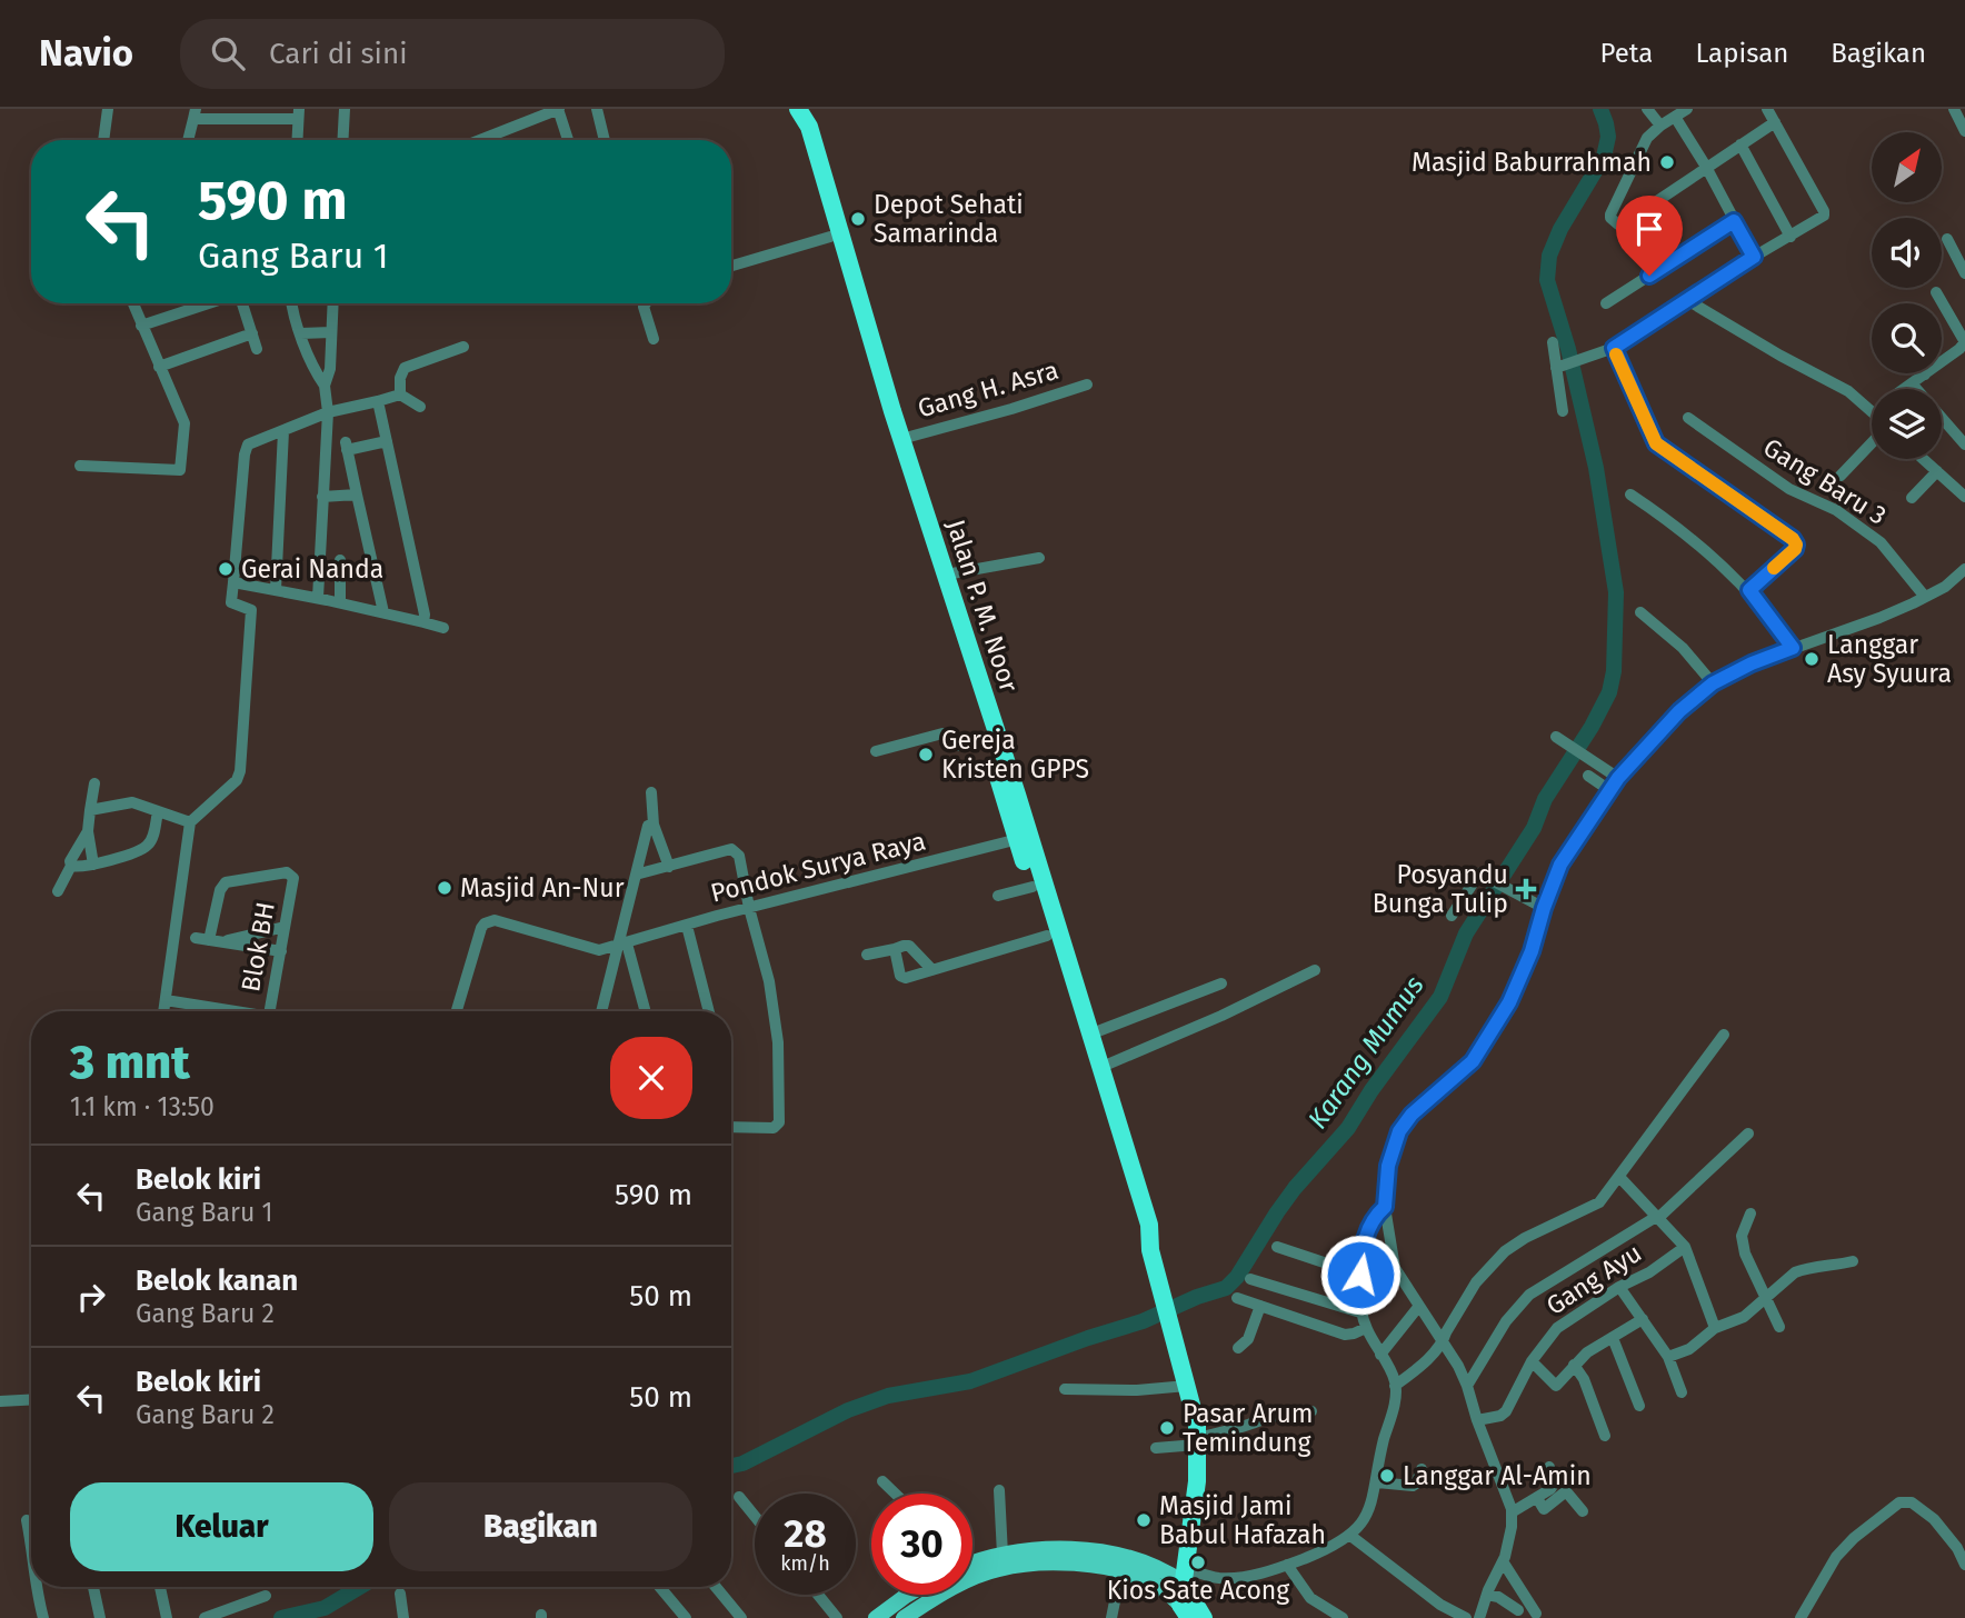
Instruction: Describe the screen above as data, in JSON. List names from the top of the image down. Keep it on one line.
{"streets":{"highway":["Jalan P. M. Noor"],"street":["Gang H. Asra","Gang Baru 3","Pondok Surya Raya","Blok BH","Gang Ayu"]},"crossings":[["Gang H. Asra","Jalan P. M. Noor"],["Jalan P. M. Noor","Pondok Surya Raya"]],"water":["Karang Mumus"],"places":{"other":["Masjid Baburrahmah","Depot Sehati Samarinda","Gerai Nanda","Langgar Asy Syuura","Gereja Kristen GPPS","Masjid An-Nur","Pasar Arum Temindung","Langgar Al-Amin","Masjid Jami Babul Hafazah","Kios Sate Acong"],"health":["Posyandu Bunga Tulip"]},"north":"top right","page":{"header":"Navio","search":"Cari di sini","nav":["Peta","Lapisan","Bagikan"],"turn":["590 m","Gang Baru 1"],"heading":["3 mnt","1.1 km · 13:50"],"list":[{"name":"Belok kiri","note":"Gang Baru 1","value":"590 m"},{"name":"Belok kanan","note":"Gang Baru 2","value":"50 m"},{"name":"Belok kiri","note":"Gang Baru 2","value":"50 m"}],"buttons":["Keluar","Bagikan"],"speed":"28 km/h","limit":"30"}}
